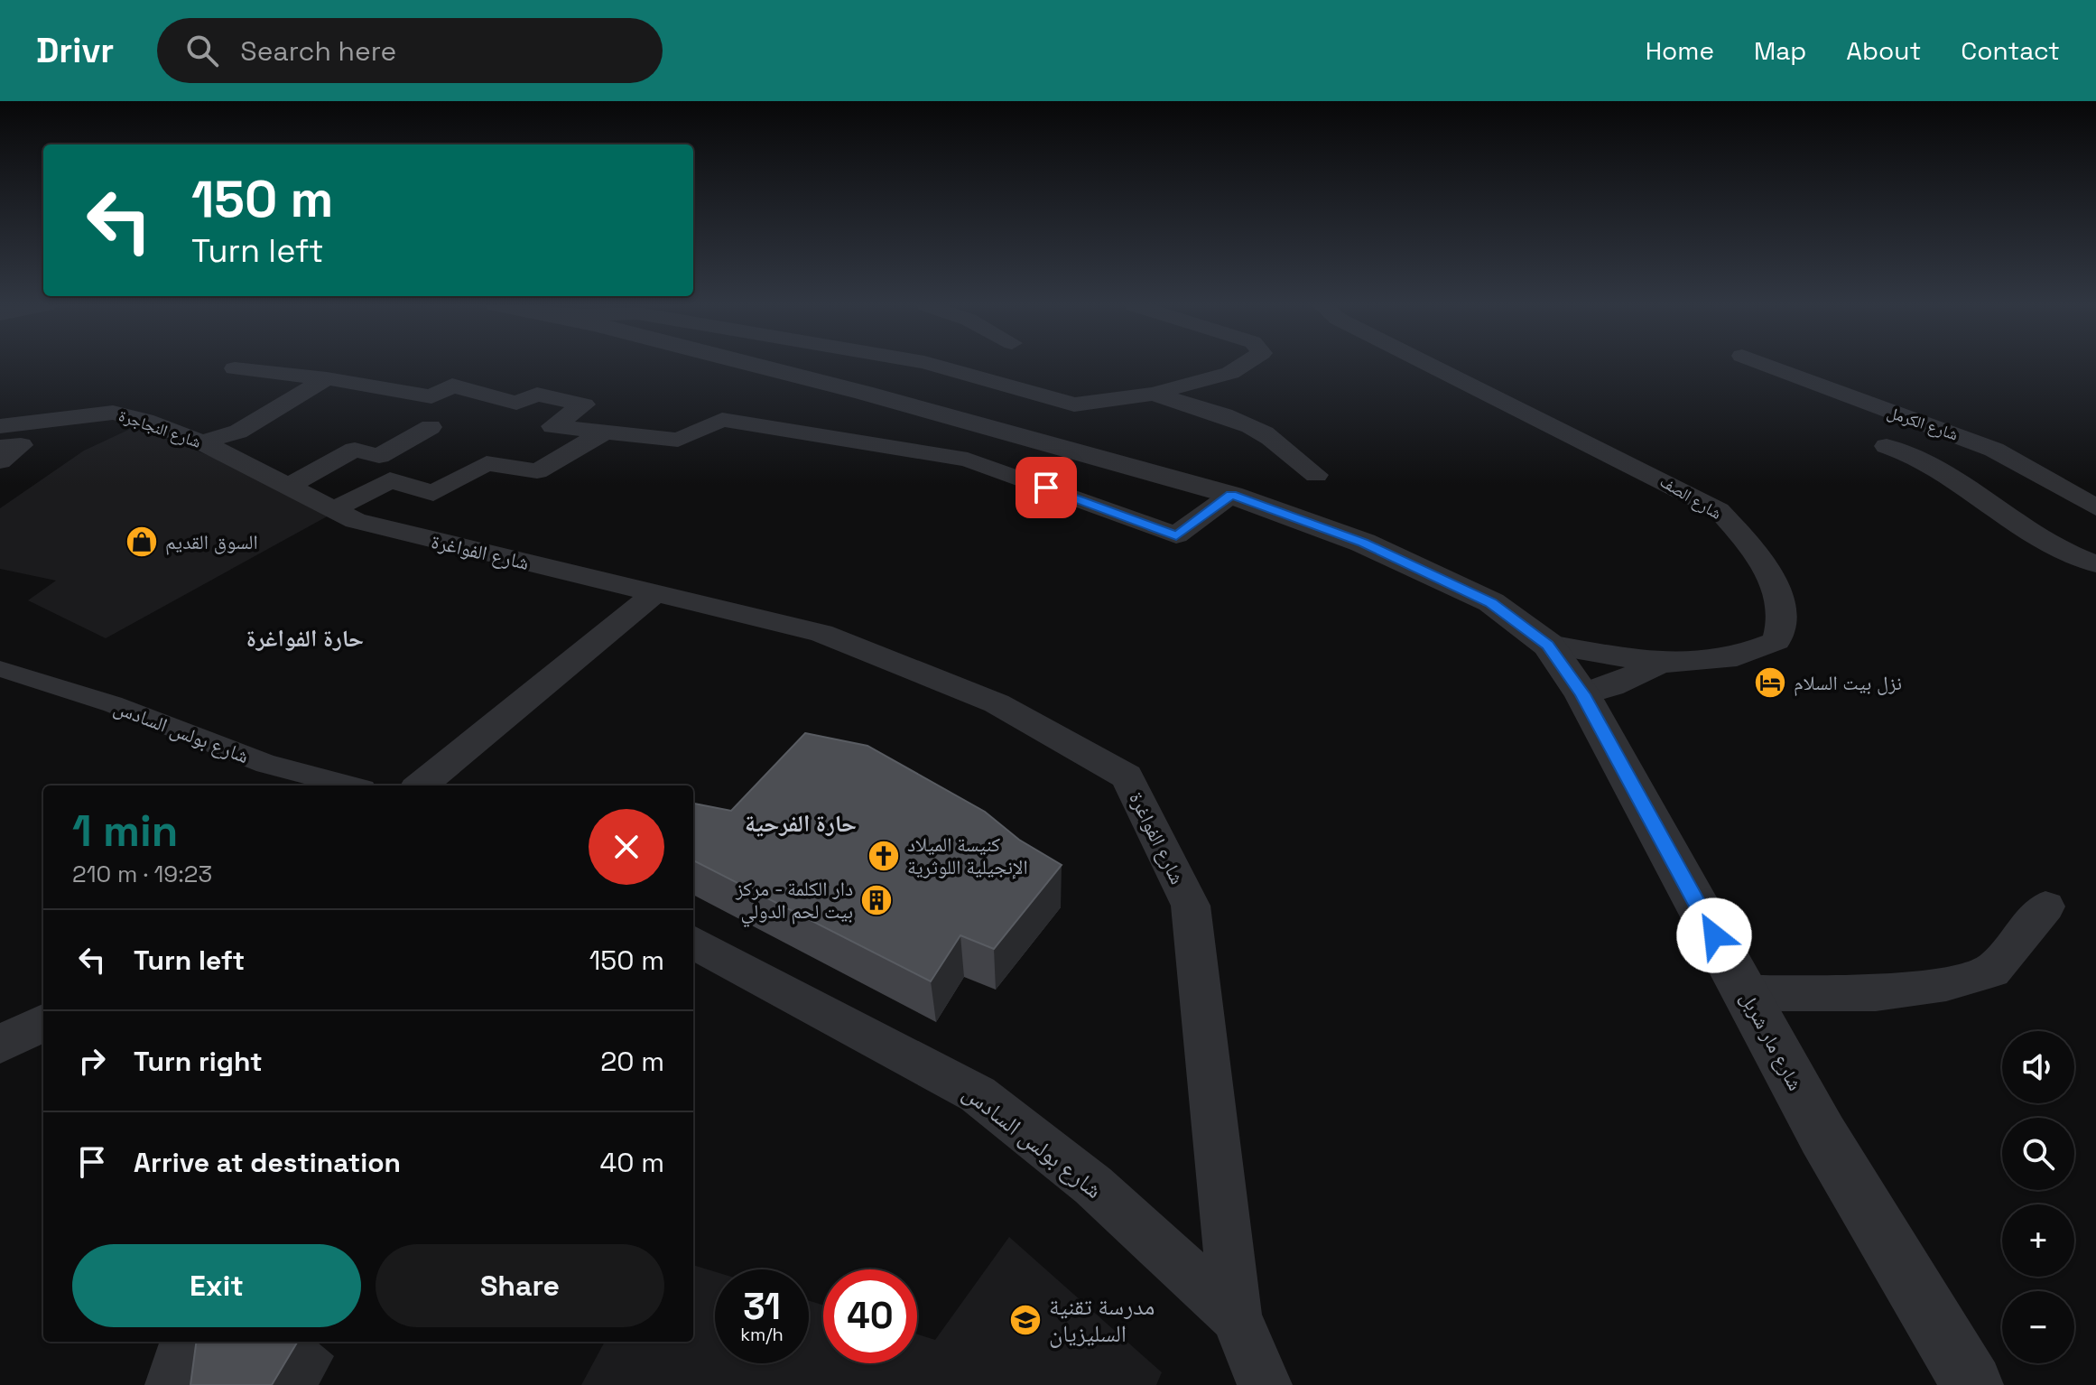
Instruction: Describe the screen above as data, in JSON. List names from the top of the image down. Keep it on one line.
{"streets":{"street":["شارع الكرمل","شارع النجاجرة","شارع الصف","شارع الفواغرة","شارع بولس السادس","شارع مار شربل"]},"crossings":[["شارع النجاجرة","شارع الفواغرة"],["شارع الصف","شارع مار شربل"],["شارع الفواغرة","شارع بولس السادس"]],"districts":["حارة الفواغرة","حارة الفرحية"],"places":{"shop":["السوق القديم"],"hotel":["نزل بيت السلام"],"church":["كنيسة الميلاد الإنجيلية اللوثرية"],"building":["دار الكلمة - مركز بيت لحم الدولي"],"school or university":["مدرسة تقنية السليزيان"]},"page":{"header":"Drivr","search":"Search here","nav":["Home","Map","About","Contact"],"turn":["150 m","Turn left"],"heading":["1 min","210 m · 19:23"],"list":[{"name":"Turn left","value":"150 m"},{"name":"Turn right","value":"20 m"},{"name":"Arrive at destination","value":"40 m"}],"map_buttons":["+","−"],"buttons":["Exit","Share"],"speed":"31 km/h","limit":"40"}}
